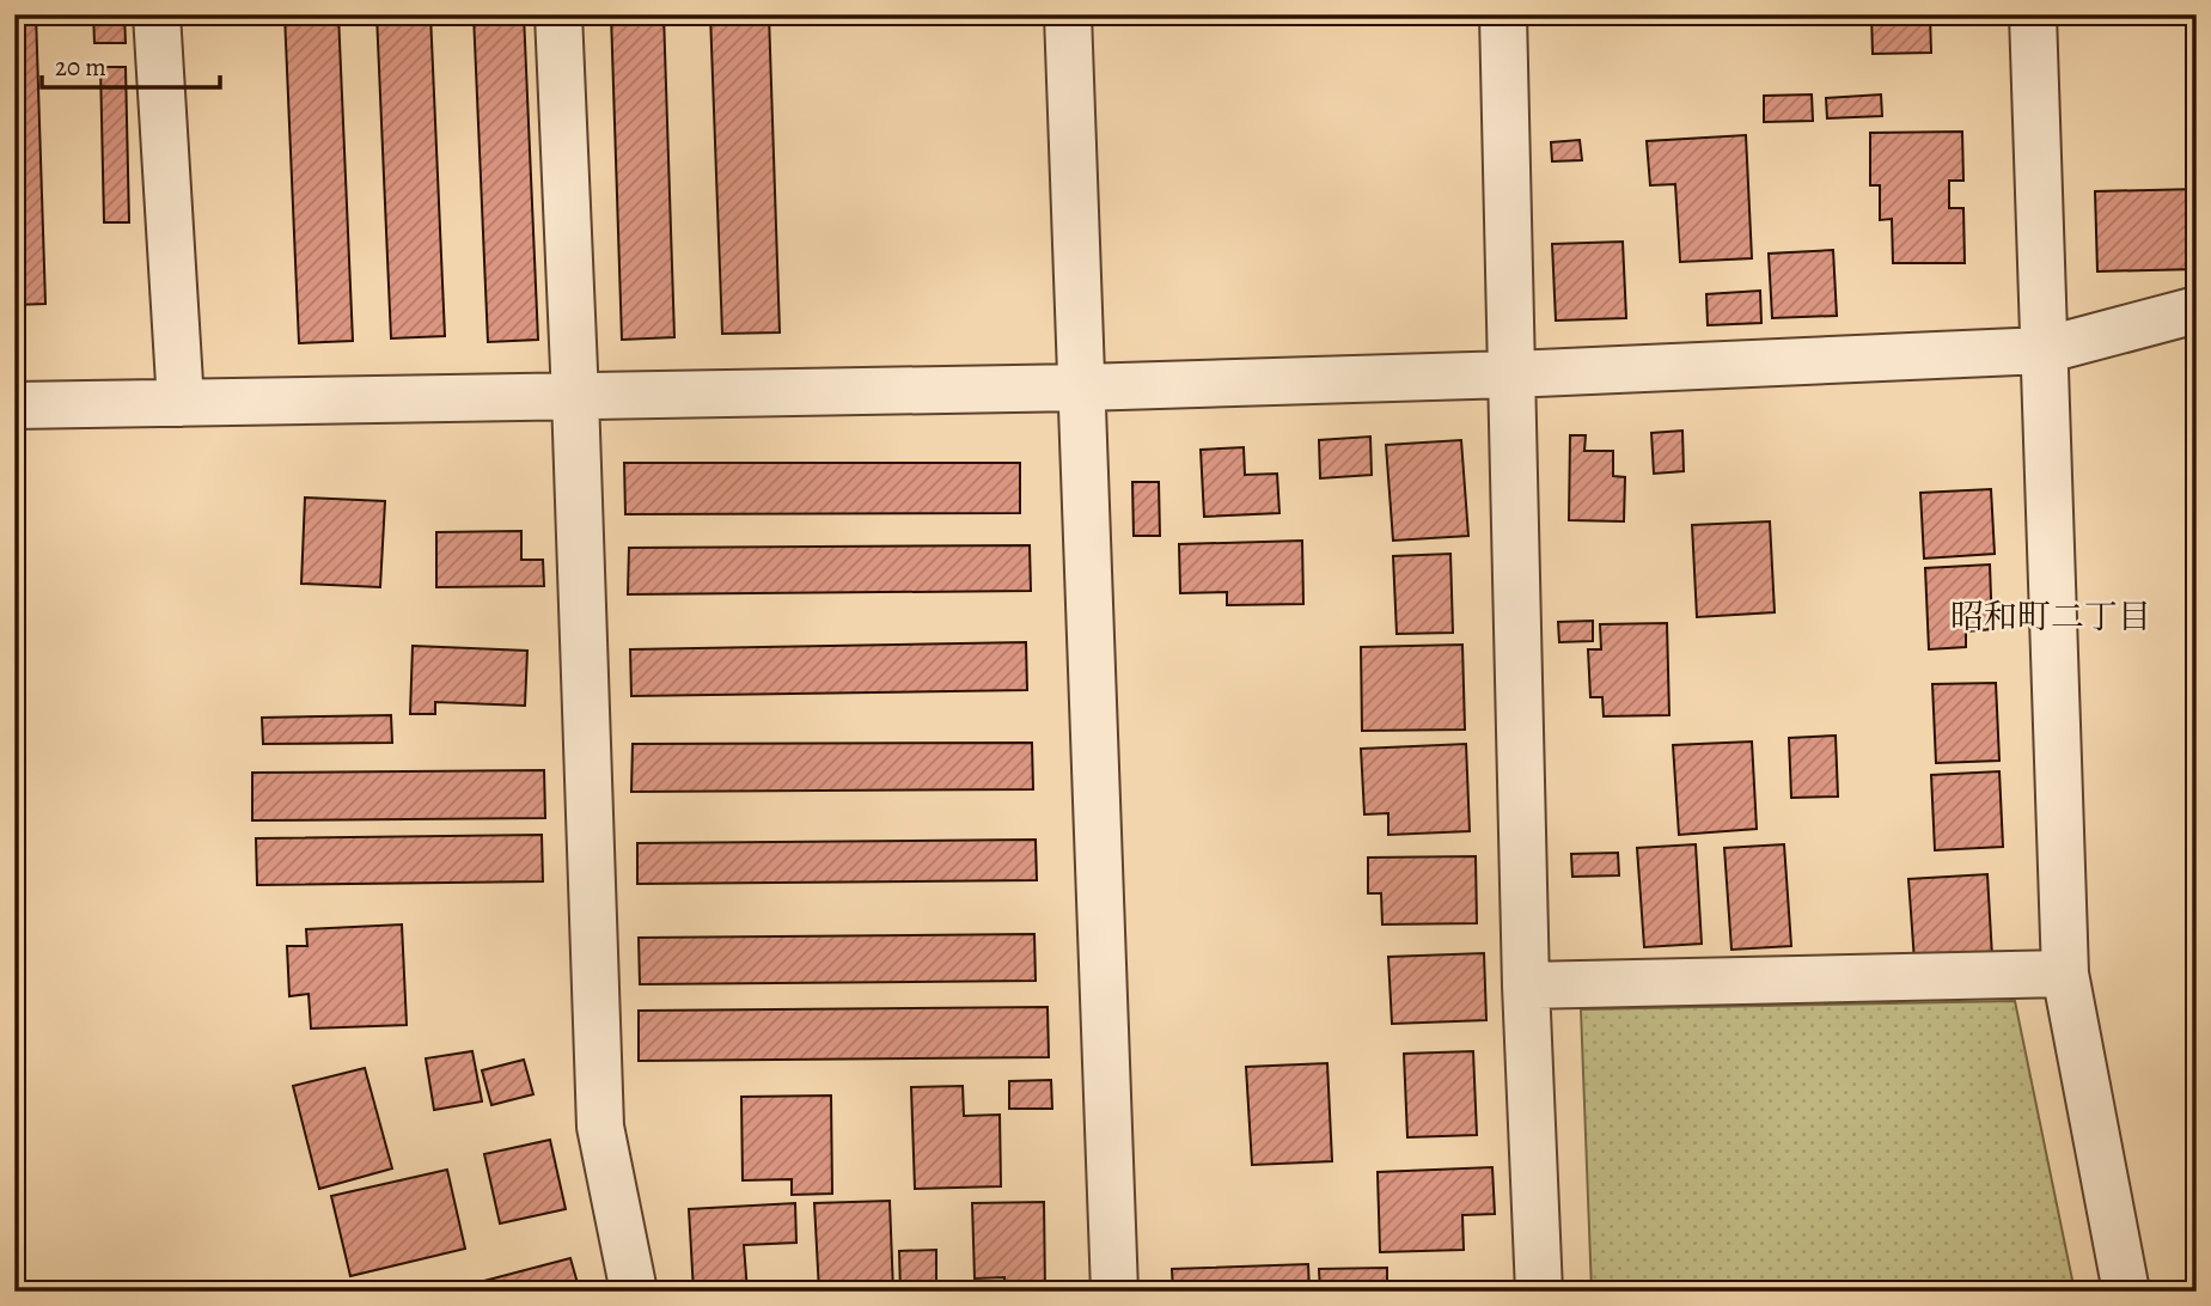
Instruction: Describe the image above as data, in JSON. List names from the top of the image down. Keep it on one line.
{"districts":["昭和町二丁目"],"scale_bar":"20 m"}
